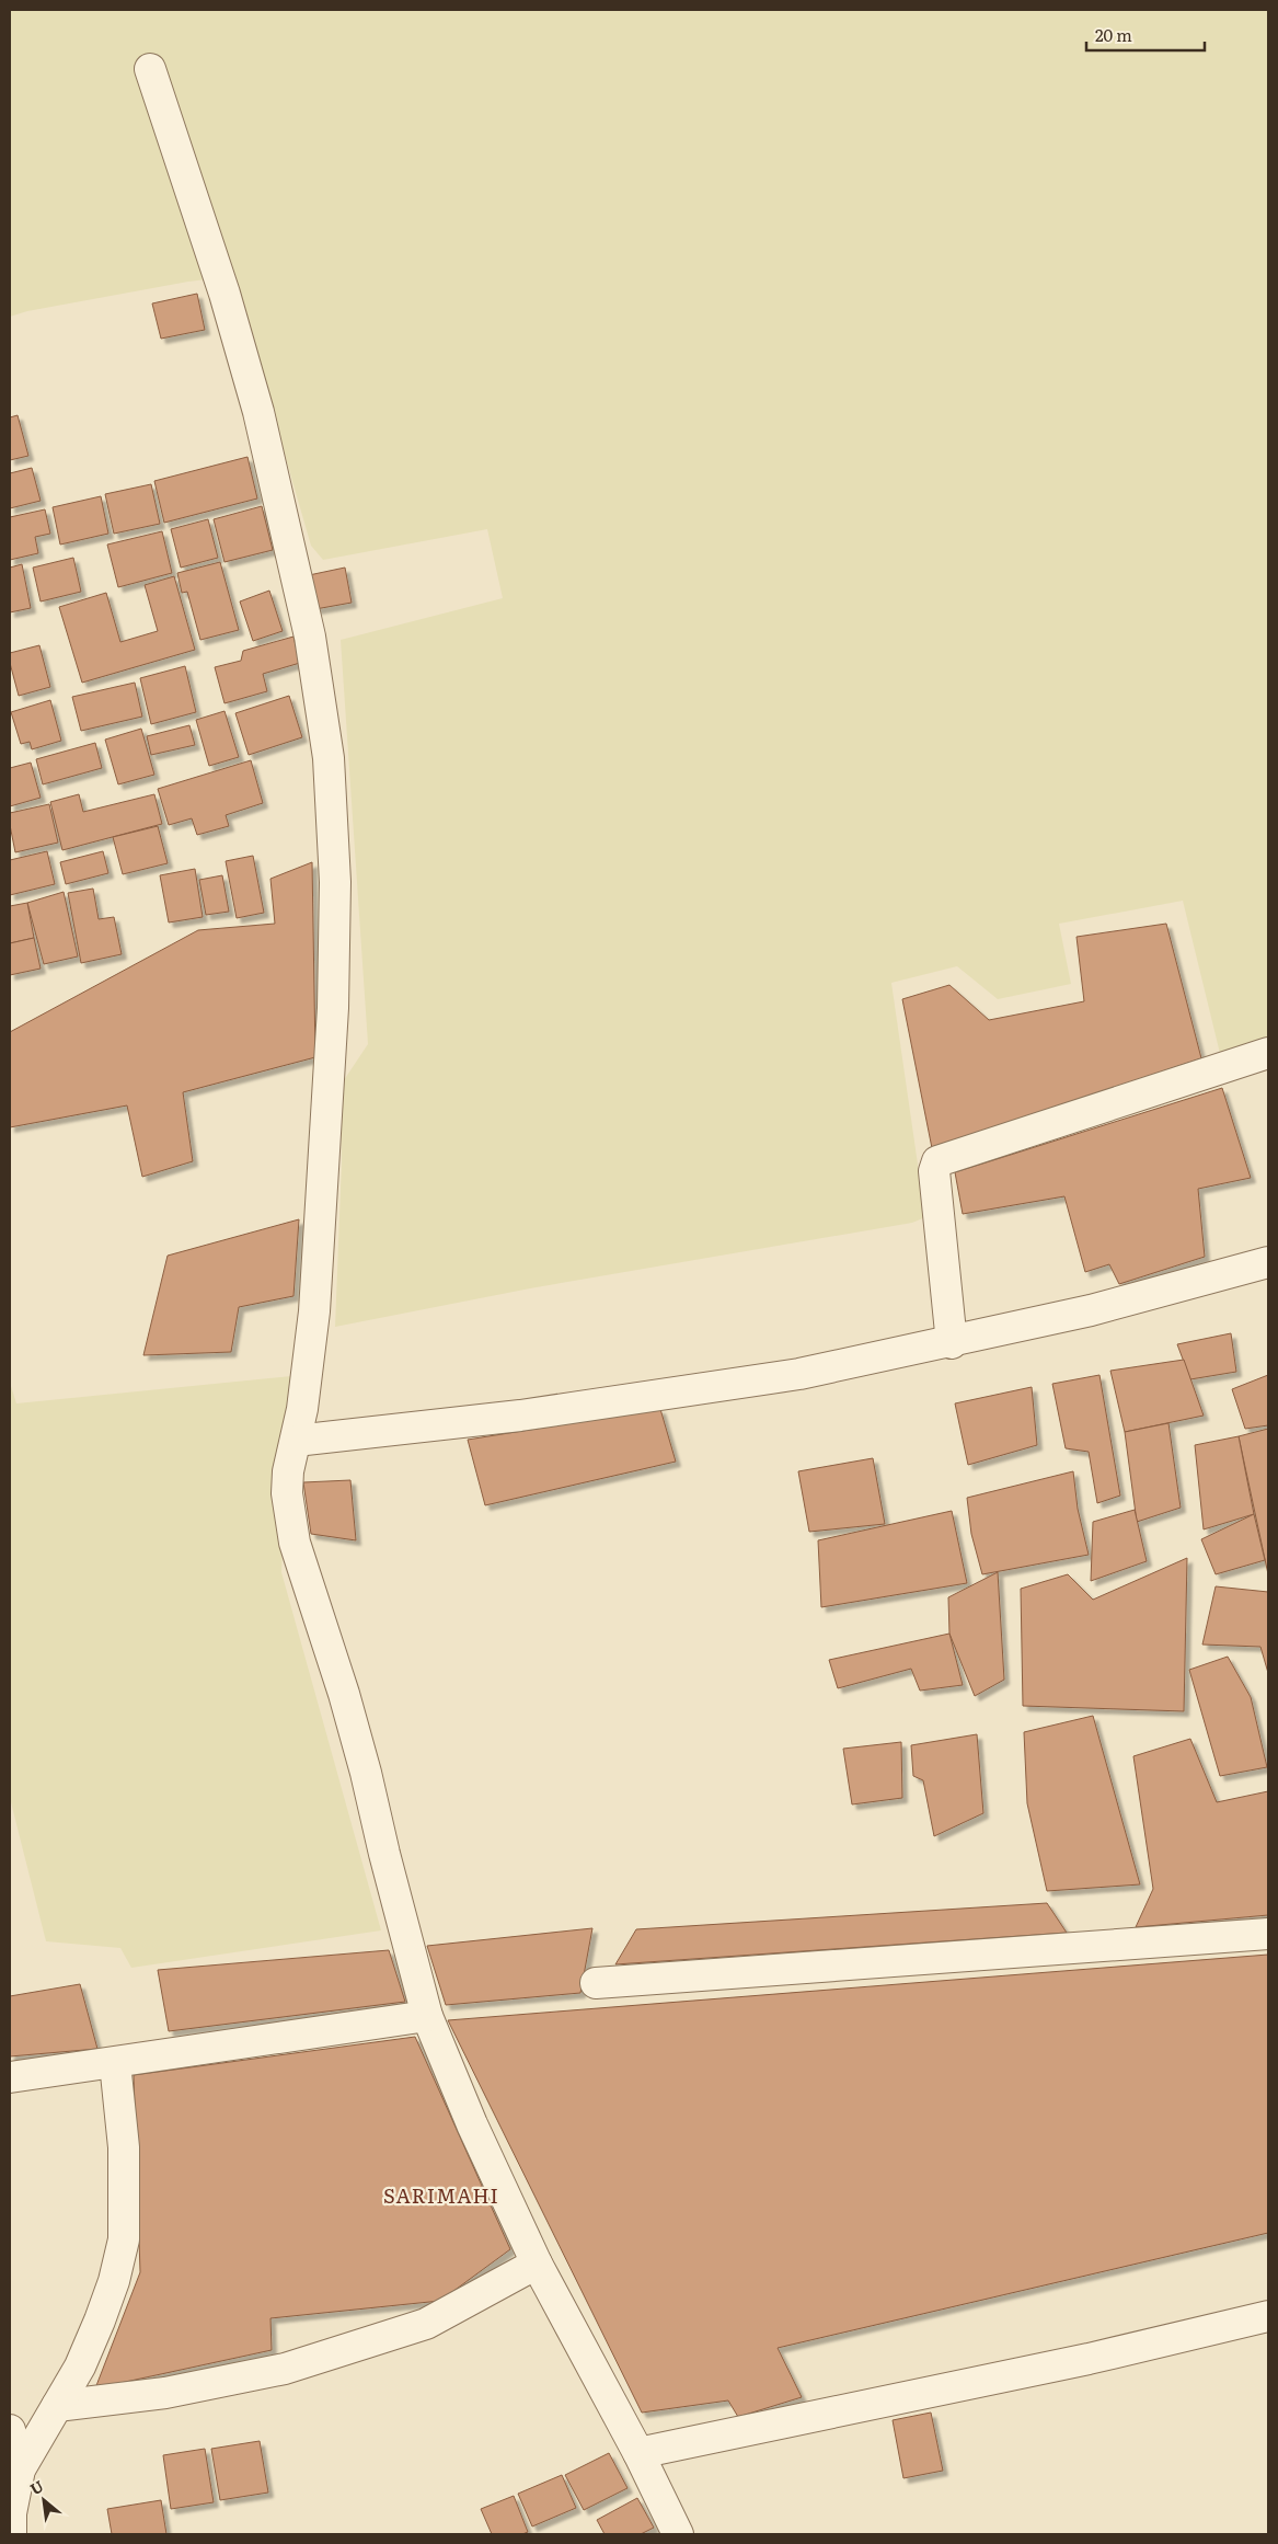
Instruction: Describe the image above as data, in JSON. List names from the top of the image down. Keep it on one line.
{"districts":["SARIMAHI"],"scale_bar":"20 m","north":"top left"}
